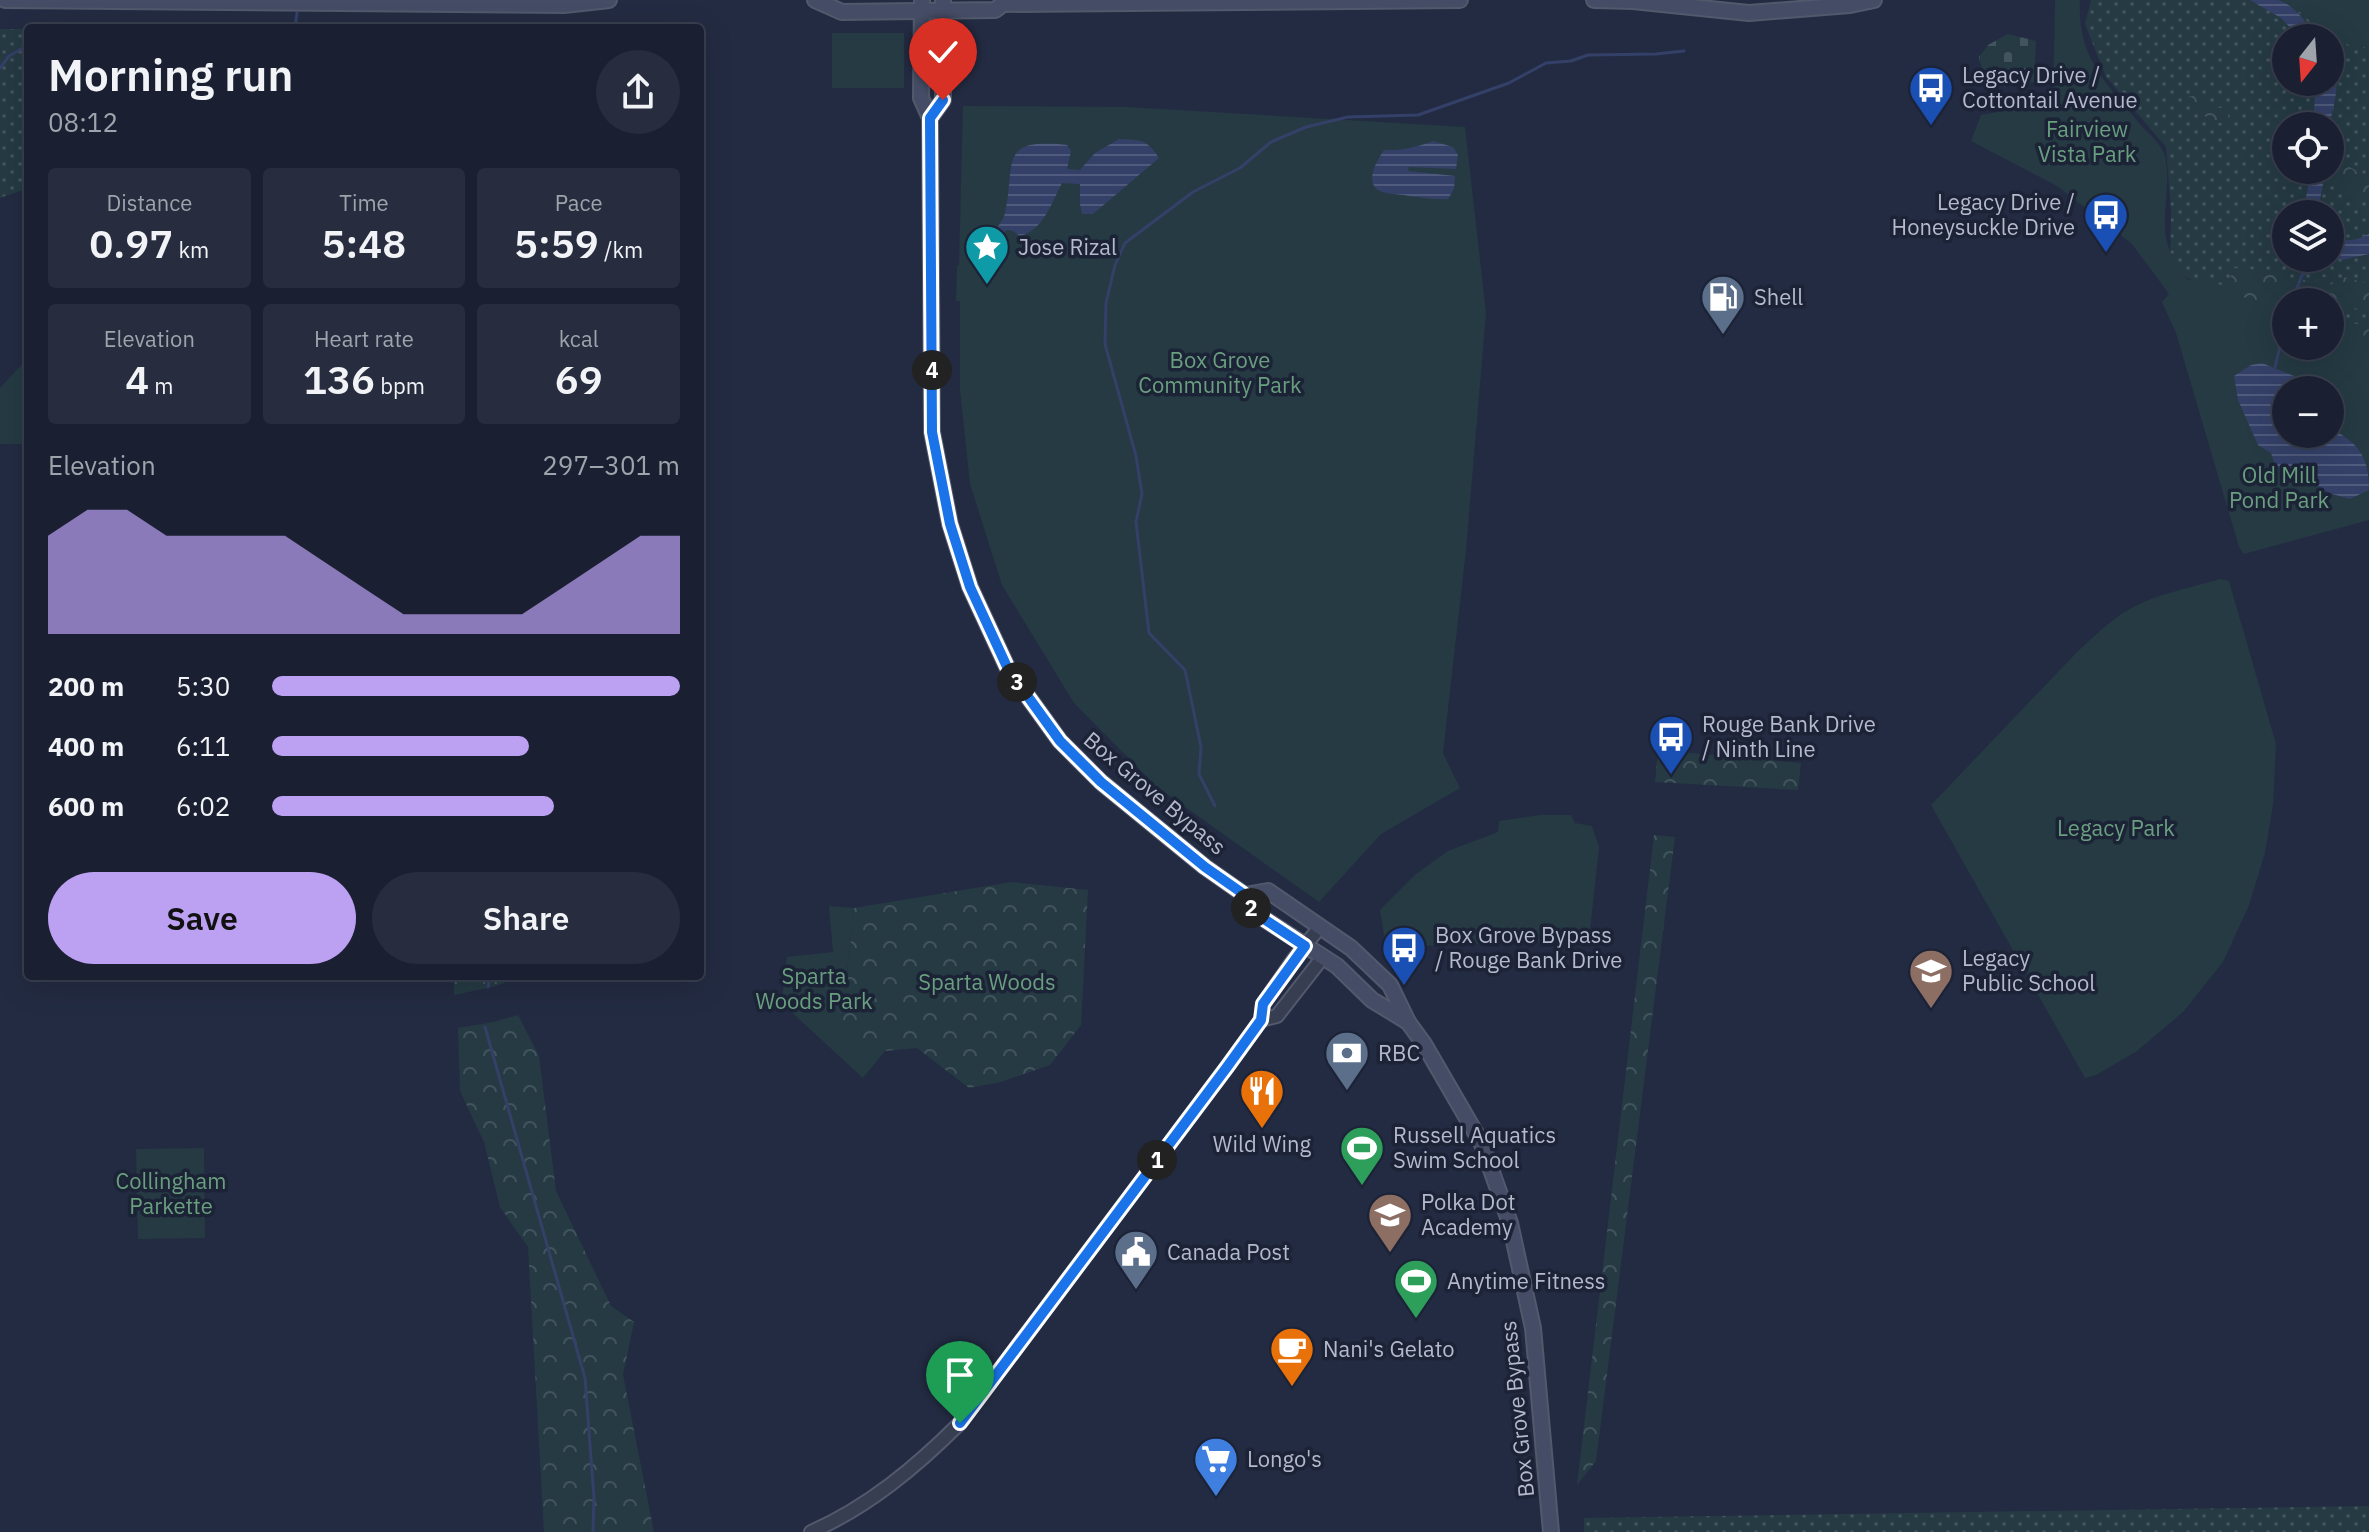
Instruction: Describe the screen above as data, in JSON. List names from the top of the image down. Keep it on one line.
{"streets":{"main road":["Box Grove Bypass"]},"parks":["Fairview Vista Park","Box Grove Community Park","Old Mill Pond Park","Legacy Park","Sparta Woods Park","Sparta Woods","Collingham Parkette"],"places":{"bus stop":["Legacy Drive / Cottontail Avenue","Legacy Drive / Honeysuckle Drive","Rouge Bank Drive / Ninth Line","Box Grove Bypass / Rouge Bank Drive"],"place":["Jose Rizal"],"fuel station":["Shell"],"school or university":["Legacy Public School","Polka Dot Academy"],"bank":["RBC"],"restaurant":["Wild Wing"],"sports":["Russell Aquatics Swim School","Anytime Fitness"],"public building":["Canada Post"],"cafe":["Nani's Gelato"],"supermarket":["Longo's"]},"north":"bottom","page":{"map_buttons":["+","−"],"heading":["Morning run","08:12"],"stats":[["Distance","0.97 km"],["Time","5:48"],["Pace","5:59 /km"],["Elevation","4 m"],["Heart rate","136 bpm"],["kcal","69"]],"pins":["4","3","2","1"],"chart":["Elevation","297–301 m"],"list":[{"name":"200 m","note":"5:30"},{"name":"400 m","note":"6:11"},{"name":"600 m","note":"6:02"}],"buttons":["Save","Share"]}}
